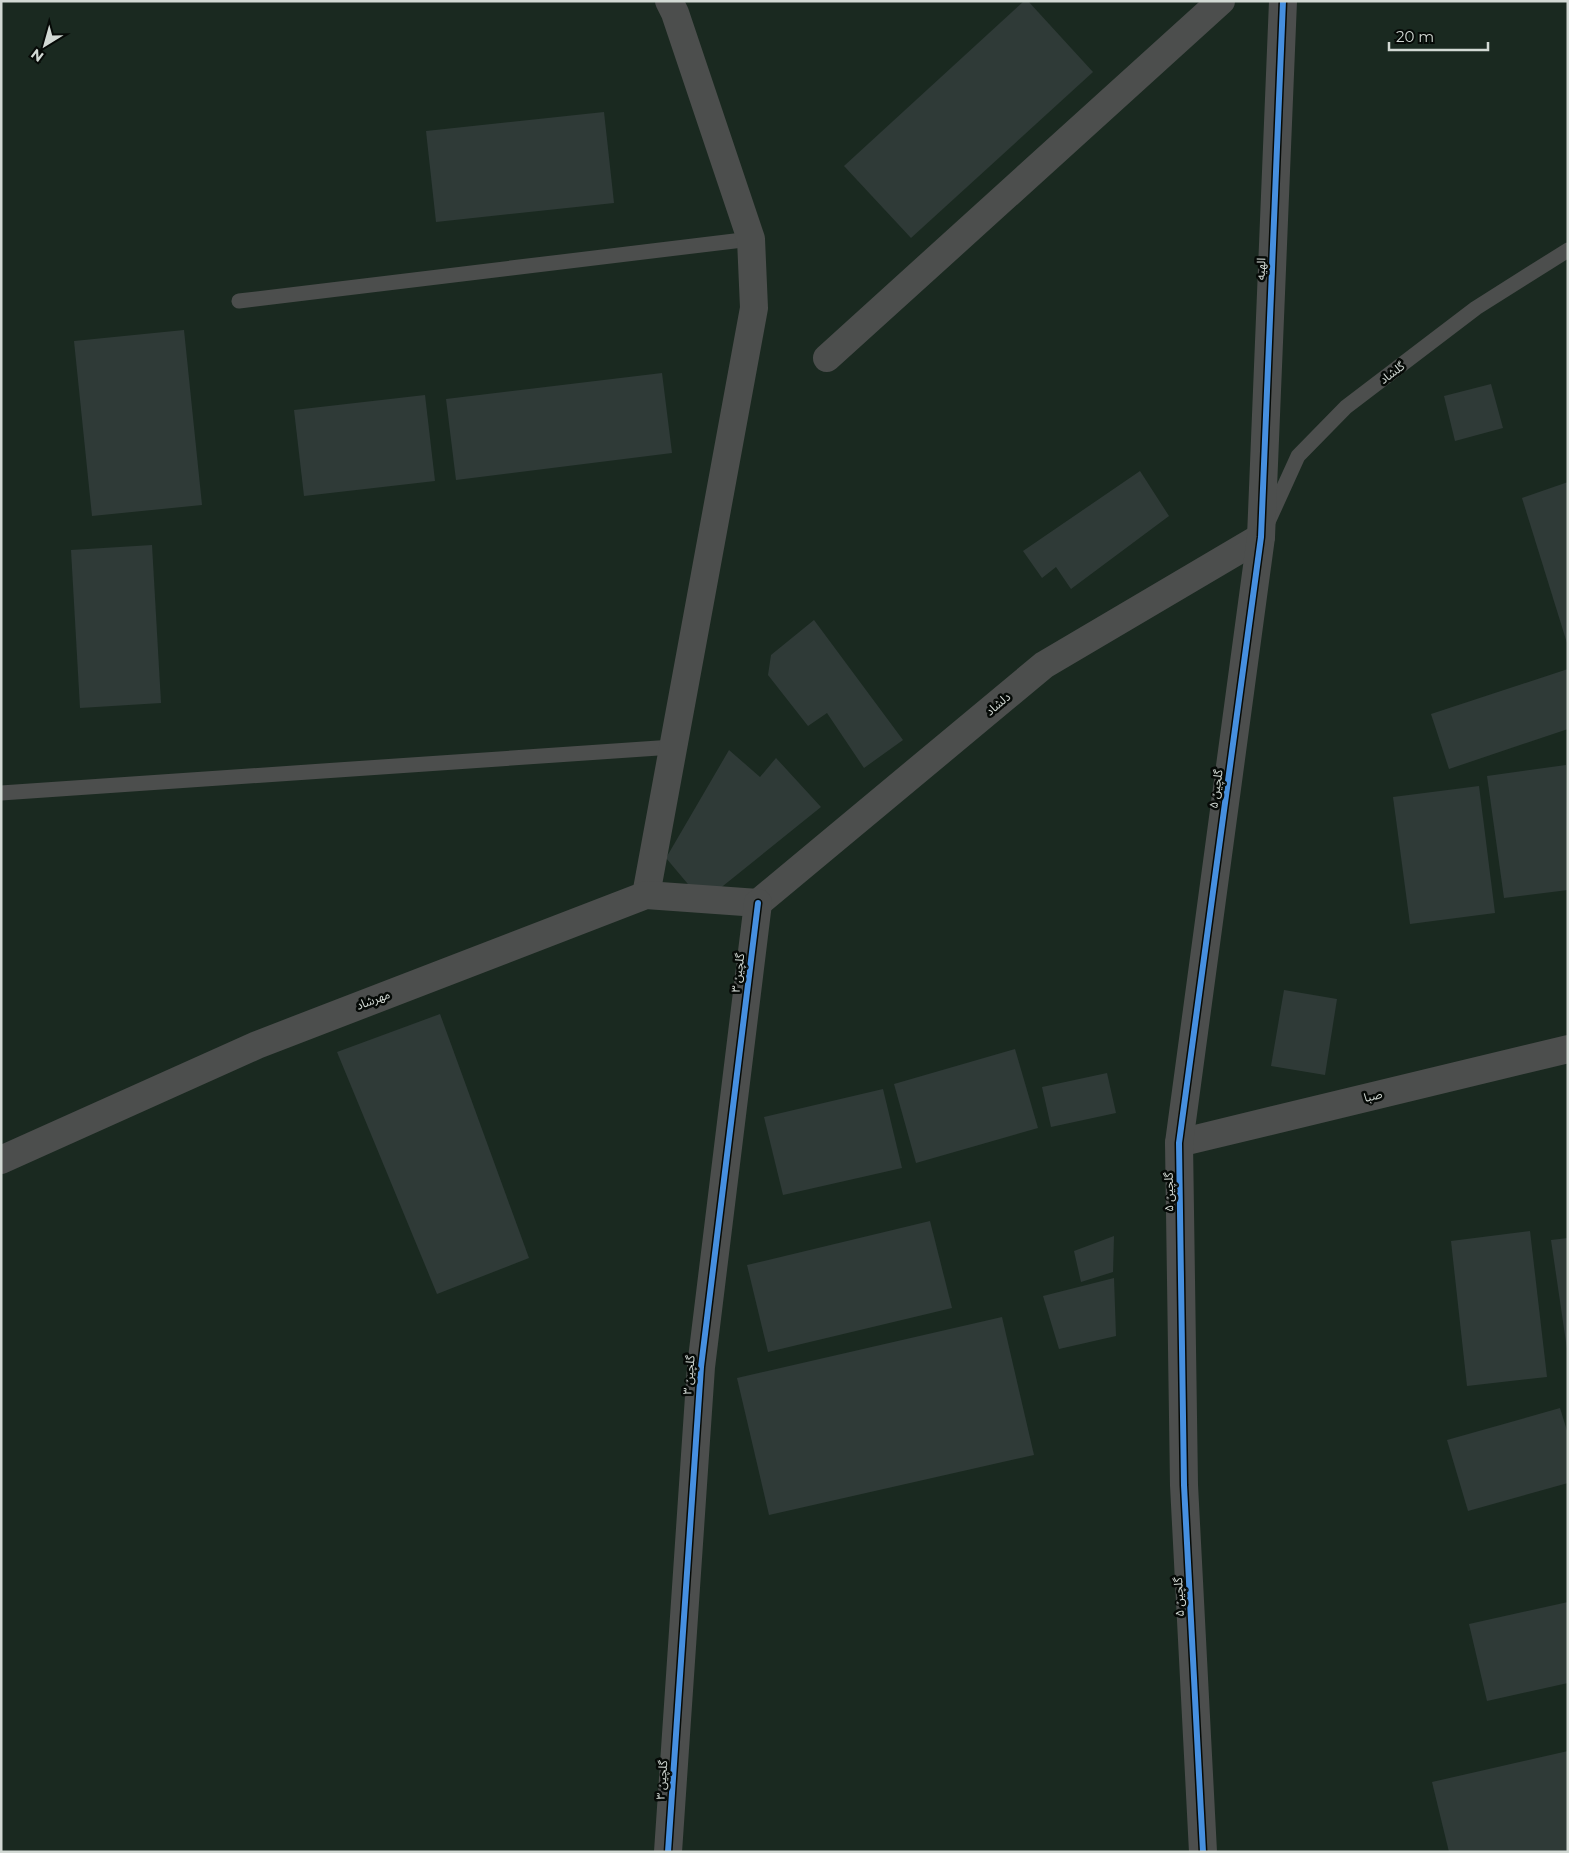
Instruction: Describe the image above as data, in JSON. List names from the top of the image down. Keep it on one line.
{"streets":{"street":["الهیه","دلشاد","گلچین ۵","گلچین ۳","مهرشاد","صبا"],"lane":["گلشاد"]},"crossings":[["الهیه","گلشاد"],["الهیه","دلشاد"],["الهیه","گلچین ۵"],["گلشاد","دلشاد"],["گلشاد","گلچین ۵"],["دلشاد","گلچین ۵"],["دلشاد","گلچین ۳"],["دلشاد","مهرشاد"],["گلچین ۵","صبا"],["گلچین ۳","مهرشاد"]],"scale_bar":"20 m","north":"bottom left"}
